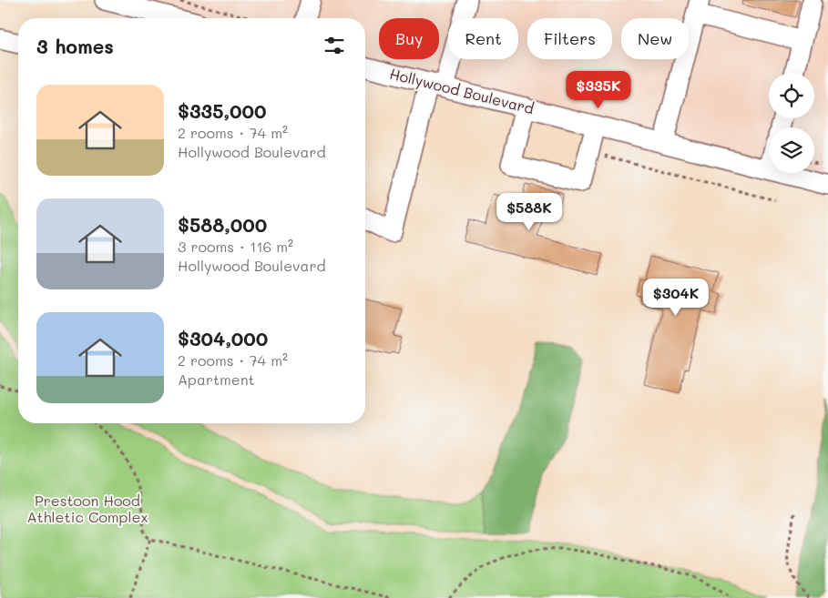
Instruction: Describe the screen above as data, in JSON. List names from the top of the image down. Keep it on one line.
{"streets":{"street":["Hollywood Boulevard"]},"parks":["Prestoon Hood Athletic Complex"],"page":{"chip":["Buy","Rent","Filters","New"],"heading":"3 homes","price":["$335K","$588K","$304K"],"list":[{"name":"$335,000","note":"2 rooms · 74 m² · Hollywood Boulevard"},{"name":"$588,000","note":"3 rooms · 116 m² · Hollywood Boulevard"},{"name":"$304,000","note":"2 rooms · 74 m² · Apartment"}]}}
